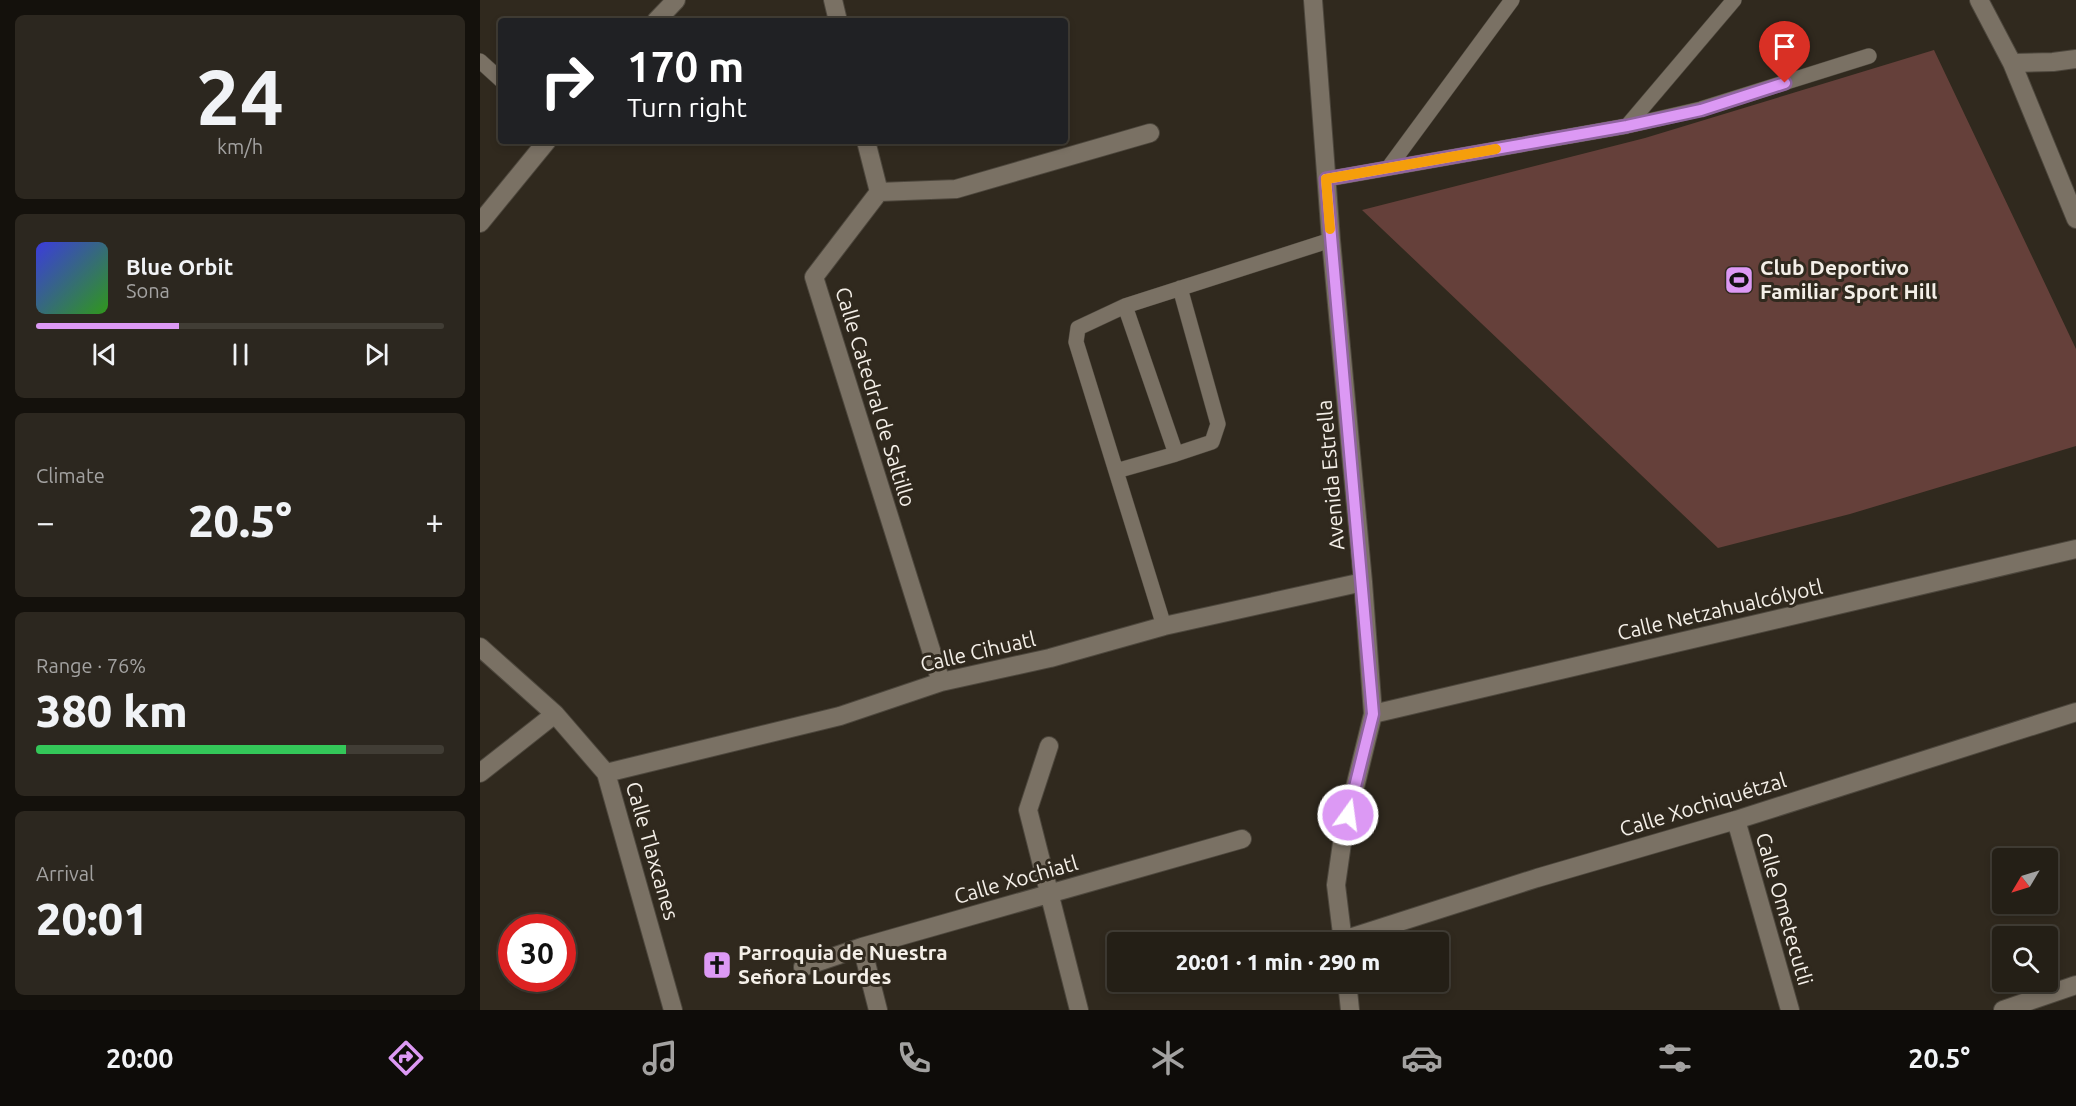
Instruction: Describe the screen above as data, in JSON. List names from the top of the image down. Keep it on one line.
{"streets":{"street":["Calle Catedral de Saltillo","Avenida Estrella","Calle Netzahualcólyotl","Calle Cihuatl","Calle Xochiquétzal","Calle Tlaxcanes","Calle Xochiatl","Calle Ometecutli"]},"crossings":[["Calle Catedral de Saltillo","Calle Cihuatl"],["Avenida Estrella","Calle Netzahualcólyotl"],["Avenida Estrella","Calle Cihuatl"],["Calle Cihuatl","Calle Tlaxcanes"],["Calle Xochiquétzal","Calle Ometecutli"]],"places":{"sports":["Club Deportivo Familiar Sport Hill"],"church":["Parroquia de Nuestra Señora Lourdes"]},"north":"bottom left","page":{"tile":[["24","km/h"],"Climate",["Range · 76%","380 km"],["Arrival","20:01"]],"turn":["170 m","Turn right"],"song":["Blue Orbit","Sona"],"heat":["−","20.5°","+"],"limit":"30","trip":"20:01 · 1 min · 290 m","tabs":["20:00","20.5°"]}}
